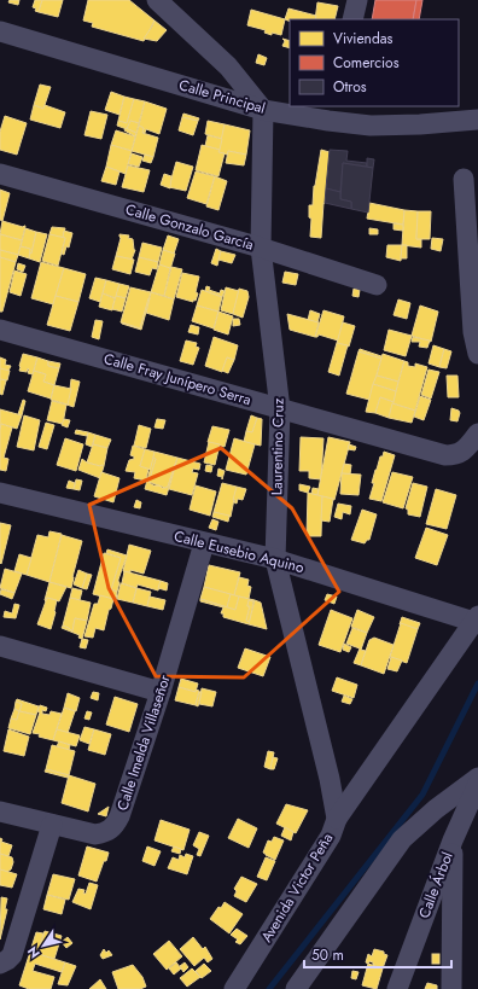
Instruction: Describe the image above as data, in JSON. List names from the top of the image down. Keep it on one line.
{"streets":{"street":["Calle Principal","Calle Gonzalo García","Calle Fray Junípero Serra","Laurentino Cruz","Calle Eusebio Aquino","Calle Imelda Villaseñor","Calle Árbol","Avenida Victor Peña"]},"crossings":[["Calle Principal","Laurentino Cruz"],["Calle Gonzalo García","Laurentino Cruz"],["Calle Fray Junípero Serra","Laurentino Cruz"],["Laurentino Cruz","Calle Eusebio Aquino"],["Laurentino Cruz","Avenida Victor Peña"],["Calle Eusebio Aquino","Calle Imelda Villaseñor"]],"legend":["Viviendas","Comercios","Otros"],"scale_bar":"50 m","north":"bottom left"}
